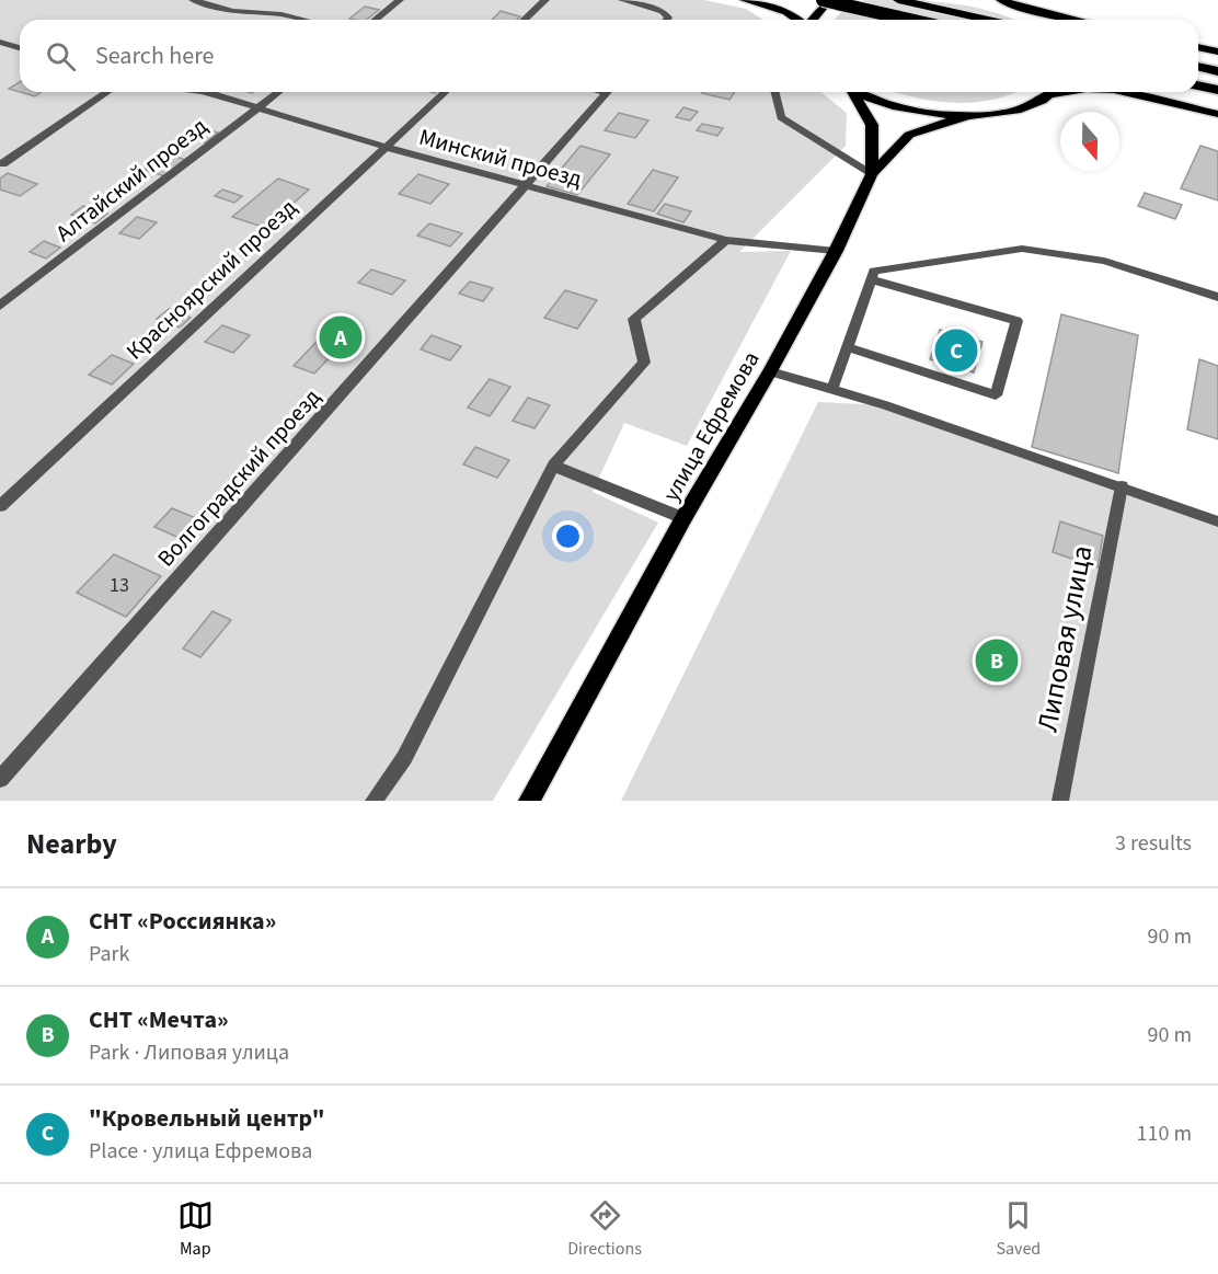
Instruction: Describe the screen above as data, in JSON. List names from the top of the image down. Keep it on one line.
{"streets":{"main road":["улица Ефремова"],"street":["Минский проезд","Алтайский проезд","Красноярский проезд","Волгоградский проезд","Липовая улица"]},"crossings":[["Минский проезд","Алтайский проезд"],["Минский проезд","Красноярский проезд"],["Минский проезд","улица Ефремова"],["Минский проезд","Волгоградский проезд"]],"house_numbers":["13"],"north":"bottom","page":{"search":"Search here","pins":["A","C","B"],"heading":["Nearby","3 results"],"list":[{"mark":"A","name":"СНТ «Россиянка»","note":"Park","value":"90 m"},{"mark":"B","name":"СНТ «Мечта»","note":"Park · Липовая улица","value":"90 m"},{"mark":"C","name":"\"Кровельный центр\"","note":"Place · улица Ефремова","value":"110 m"}],"nav":["Map","Directions","Saved"]}}
